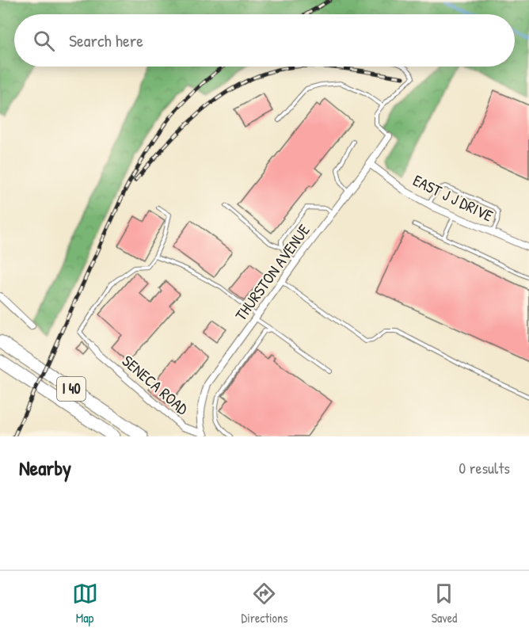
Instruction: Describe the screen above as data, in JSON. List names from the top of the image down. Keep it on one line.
{"streets":{"highway":["I 40"],"street":["EAST J J DRIVE","THURSTON AVENUE","SENECA ROAD"]},"crossings":[["EAST J J DRIVE","THURSTON AVENUE"],["THURSTON AVENUE","SENECA ROAD"]],"page":{"search":"Search here","heading":["Nearby","0 results"],"nav":["Map","Directions","Saved"]}}
